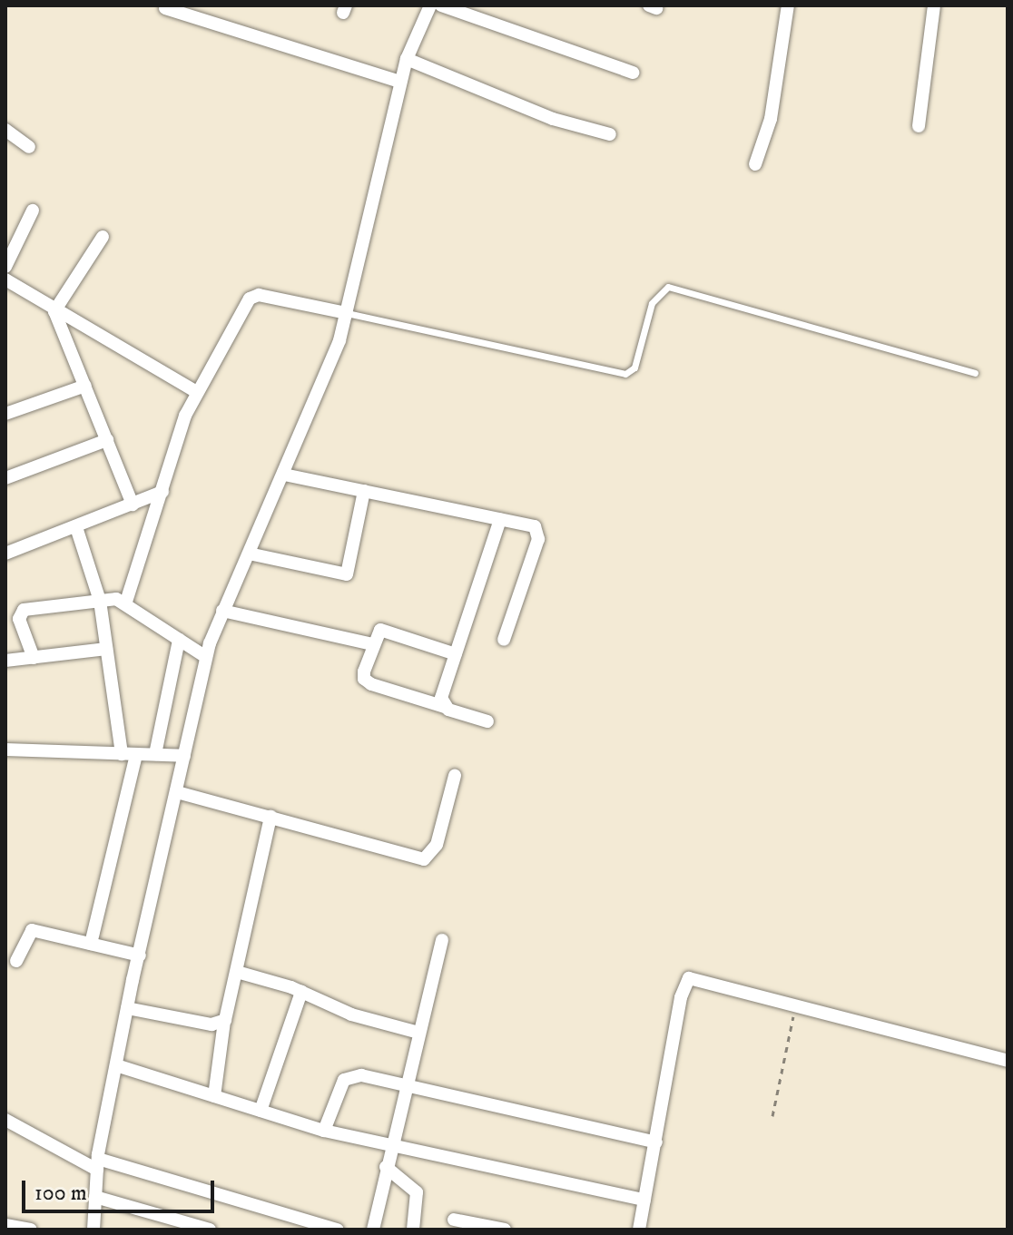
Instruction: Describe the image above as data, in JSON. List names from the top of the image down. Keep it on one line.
{"scale_bar":"100 m"}
